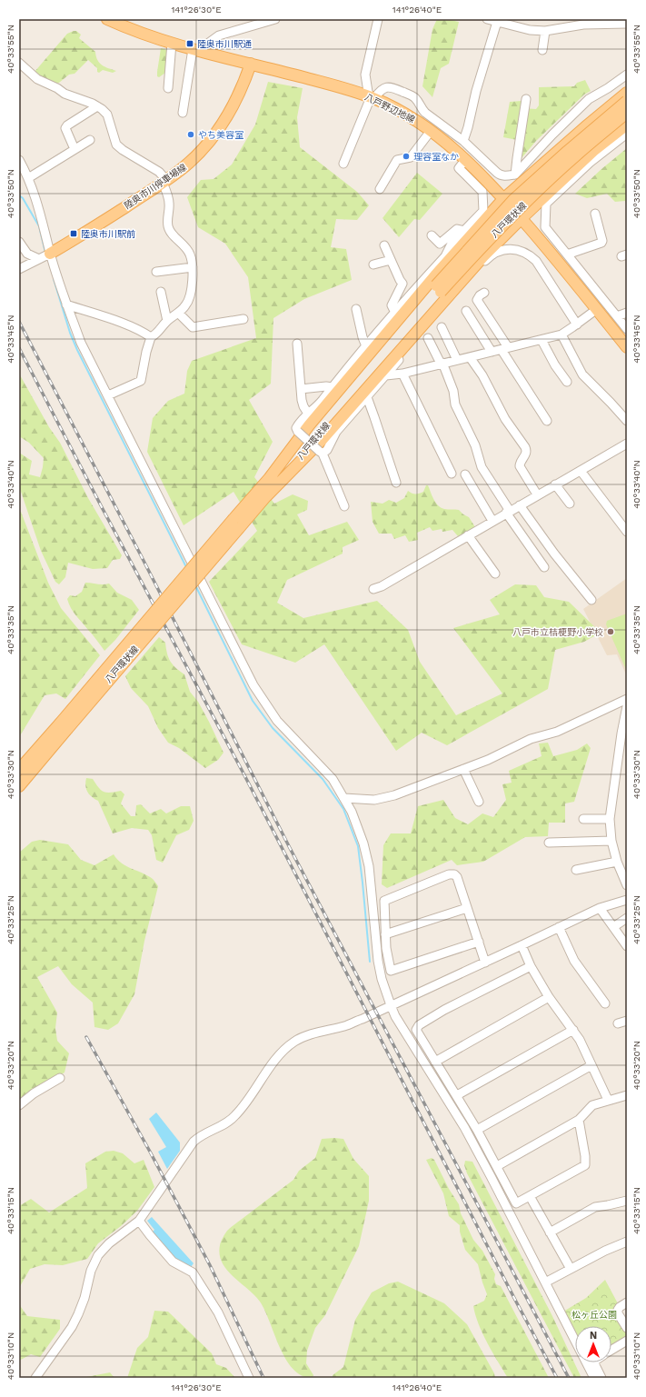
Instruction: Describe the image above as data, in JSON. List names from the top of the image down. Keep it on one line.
{"streets":{"main road":["八戸野辺地線","陸奥市川停車場線","八戸環状線"]},"crossings":[["八戸野辺地線","陸奥市川停車場線"]],"parks":["松ヶ丘公園"],"places":{"transit":["陸奥市川駅通","陸奥市川駅前"],"other":["やち美容室","理容室なか","八戸市立桔梗野小学校"]},"north":"top","coordinates":["141°26'30\"E","141°26'40\"E","40°33'55\"N","40°33'50\"N","40°33'45\"N","40°33'40\"N","40°33'35\"N","40°33'30\"N","40°33'25\"N","40°33'20\"N","40°33'15\"N","40°33'10\"N"]}
